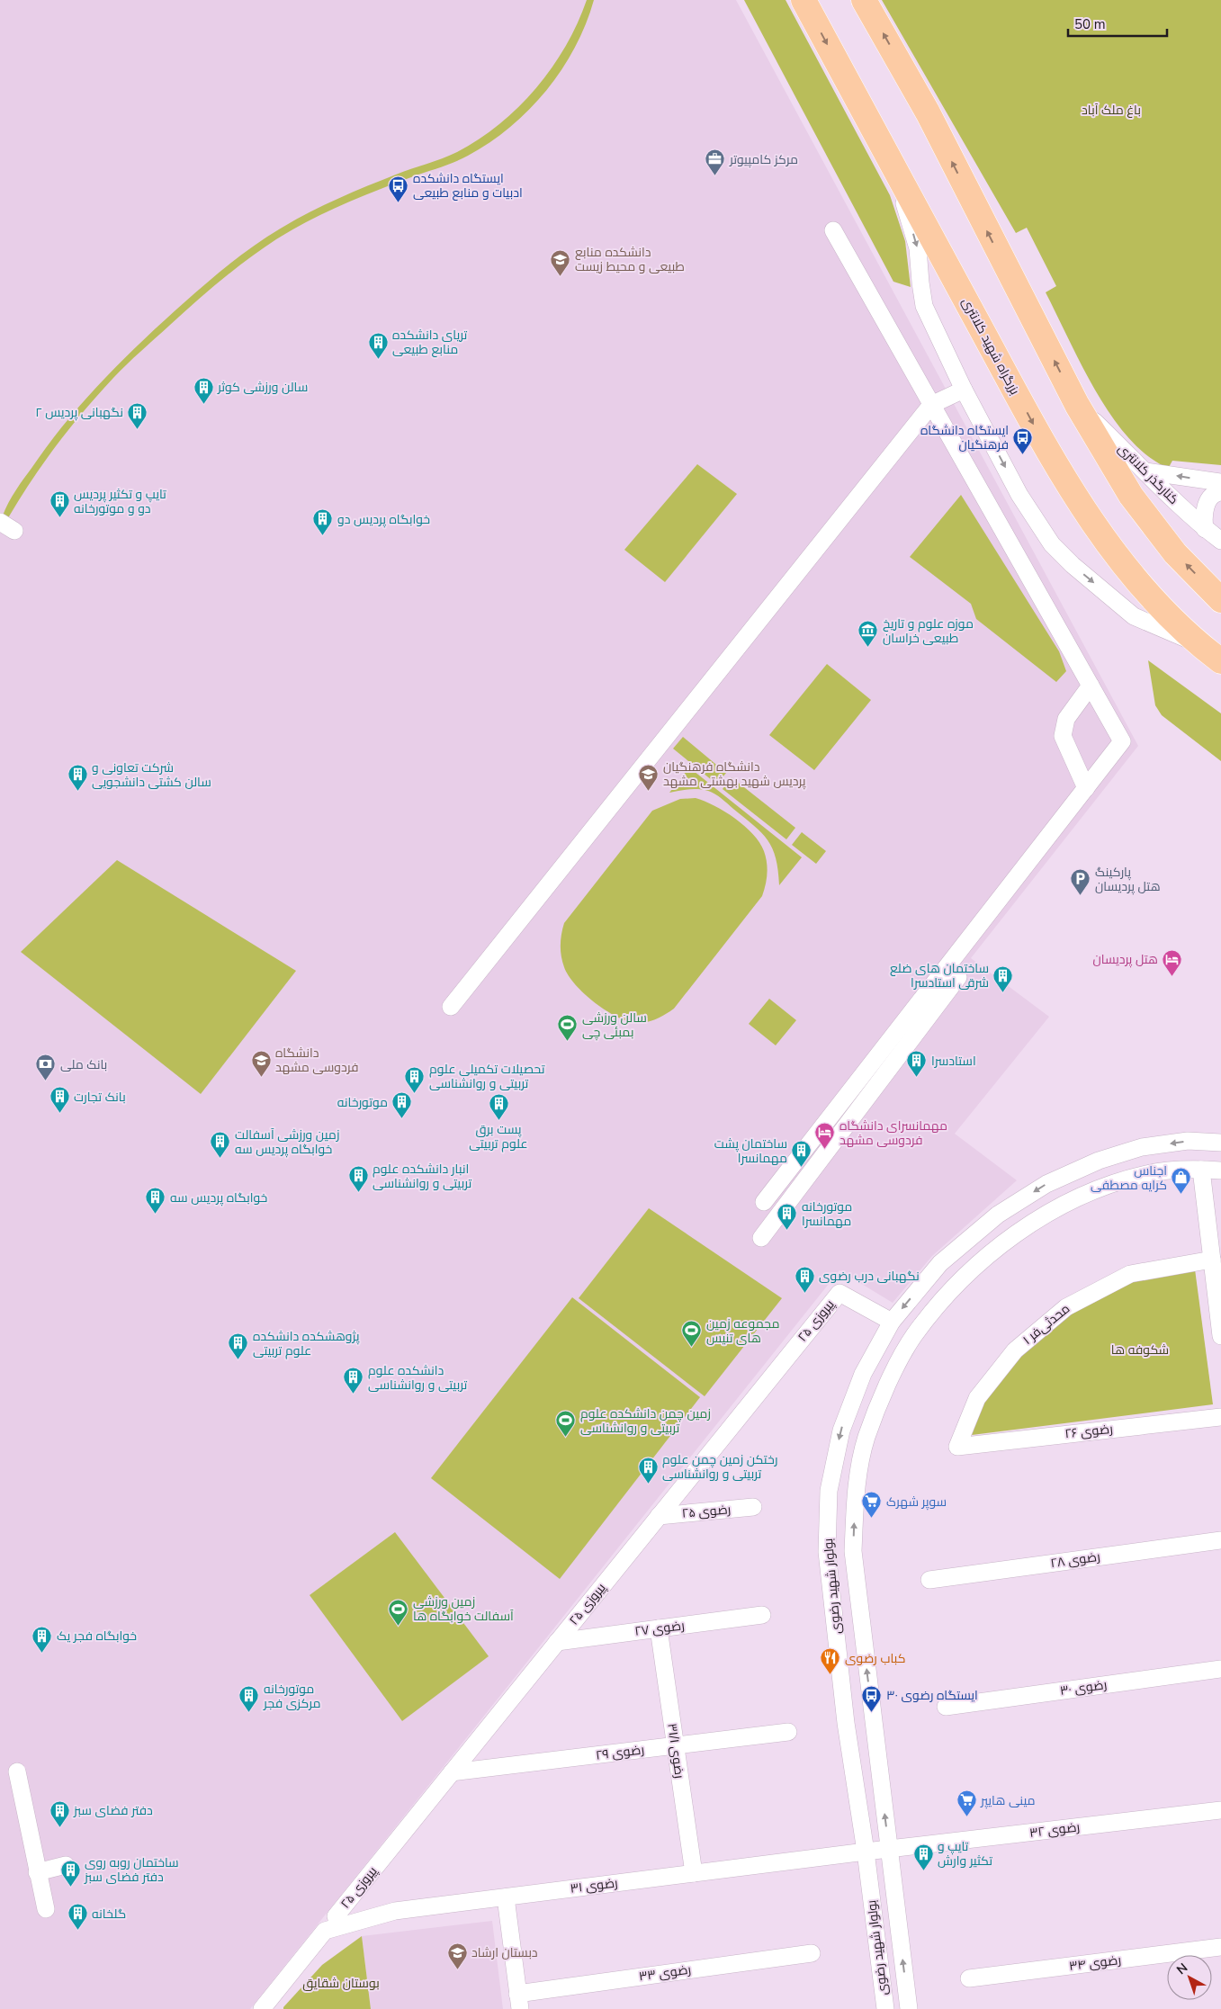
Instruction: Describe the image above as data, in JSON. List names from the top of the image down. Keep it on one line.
{"streets":{"highway":["بزرگراه شهید کلانتری"],"street":["کنارگذر کلانتری","پیروزی ۲۵","محدثی‌فر ۱","رضوی ۲۶","رضوی ۲۵","رضوی ۲۸","بولوار شهید رضوی","رضوی ۲۷","رضوی ۳۰","رضوی ۳۱/۱","رضوی ۲۹","رضوی ۳۲","رضوی ۳۱","رضوی ۳۴","رضوی ۳۳"]},"crossings":[["پیروزی ۲۵","رضوی ۲۵"],["پیروزی ۲۵","بولوار شهید رضوی"],["پیروزی ۲۵","رضوی ۲۷"],["پیروزی ۲۵","رضوی ۲۹"],["محدثی‌فر ۱","رضوی ۲۶"],["بولوار شهید رضوی","رضوی ۳۲"],["بولوار شهید رضوی","رضوی ۳۱"],["رضوی ۲۷","رضوی ۳۱/۱"],["رضوی ۳۱/۱","رضوی ۲۹"],["رضوی ۳۱/۱","رضوی ۳۱"],["رضوی ۳۲","رضوی ۳۱"]],"parks":["باغ ملک آباد","شکوفه ها","بوستان شقایق"],"places":{"office":["مرکز کامپیوتر"],"bus stop":["ایستگاه دانشکده ادبیات و منابع طبیعی","ایستگاه دانشگاه فرهنگیان","ایستگاه رضوی ۳۰"],"school or university":["دانشکده منابع طبیعی و محیط زیست","دانشگاه فرهنگیان پردیس شهید بهشتی مشهد","دانشگاه فردوسی مشهد","دبستان ارشاد"],"building":["تریای دانشکده منابع طبیعی","سالن ورزشی کوثر","نگهبانی پردیس ۲","تایپ و تکثیر پردیس دو و موتورخانه","خوابگاه پردیس دو","شرکت تعاونی و سالن کشتی دانشجویی","ساختمان های ضلع شرقی استادسرا","استادسرا","تحصیلات تکمیلی علوم تربیتی و روانشناسی","بانک تجارت","موتورخانه","پست برق علوم تربیتی","زمین ورزشی آسفالت خوابگاه پردیس سه","ساختمان پشت مهمانسرا","انبار دانشکده علوم تربیتی و روانشناسی","خوابگاه پردیس سه","موتورخانه مهمانسرا","نگهبانی درب رضوی","پژوهشکده دانشکده علوم تربیتی","دانشکده علوم تربیتی و روانشناسی","رختکن زمین چمن علوم تربیتی و روانشناسی","خوابگاه فجر یک","موتورخانه مرکزی فجر","دفتر فضای سبز","تایپ و تکثیر وارش","ساختمان روبه روی دفتر فضای سبز","گلخانه"],"museum":["موزه علوم و تاریخ طبیعی خراسان"],"parking":["پارکینگ هتل پردیسان"],"hotel":["هتل پردیسان","مهمانسرای دانشگاه فردوسی مشهد"],"sports":["سالن ورزشی بمبئی چی","مجموعه زمین های تنیس","زمین چمن دانشکده علوم تربیتی و روانشناسی","زمین ورزشی آسفالت خوابگاه ها"],"bank":["بانک ملی"],"shop":["اجناس کرایه مصطفی"],"supermarket":["سوپر شهرک","مینی هایپر"],"restaurant":["کباب رضوی"]},"scale_bar":"50 m","north":"top left"}
